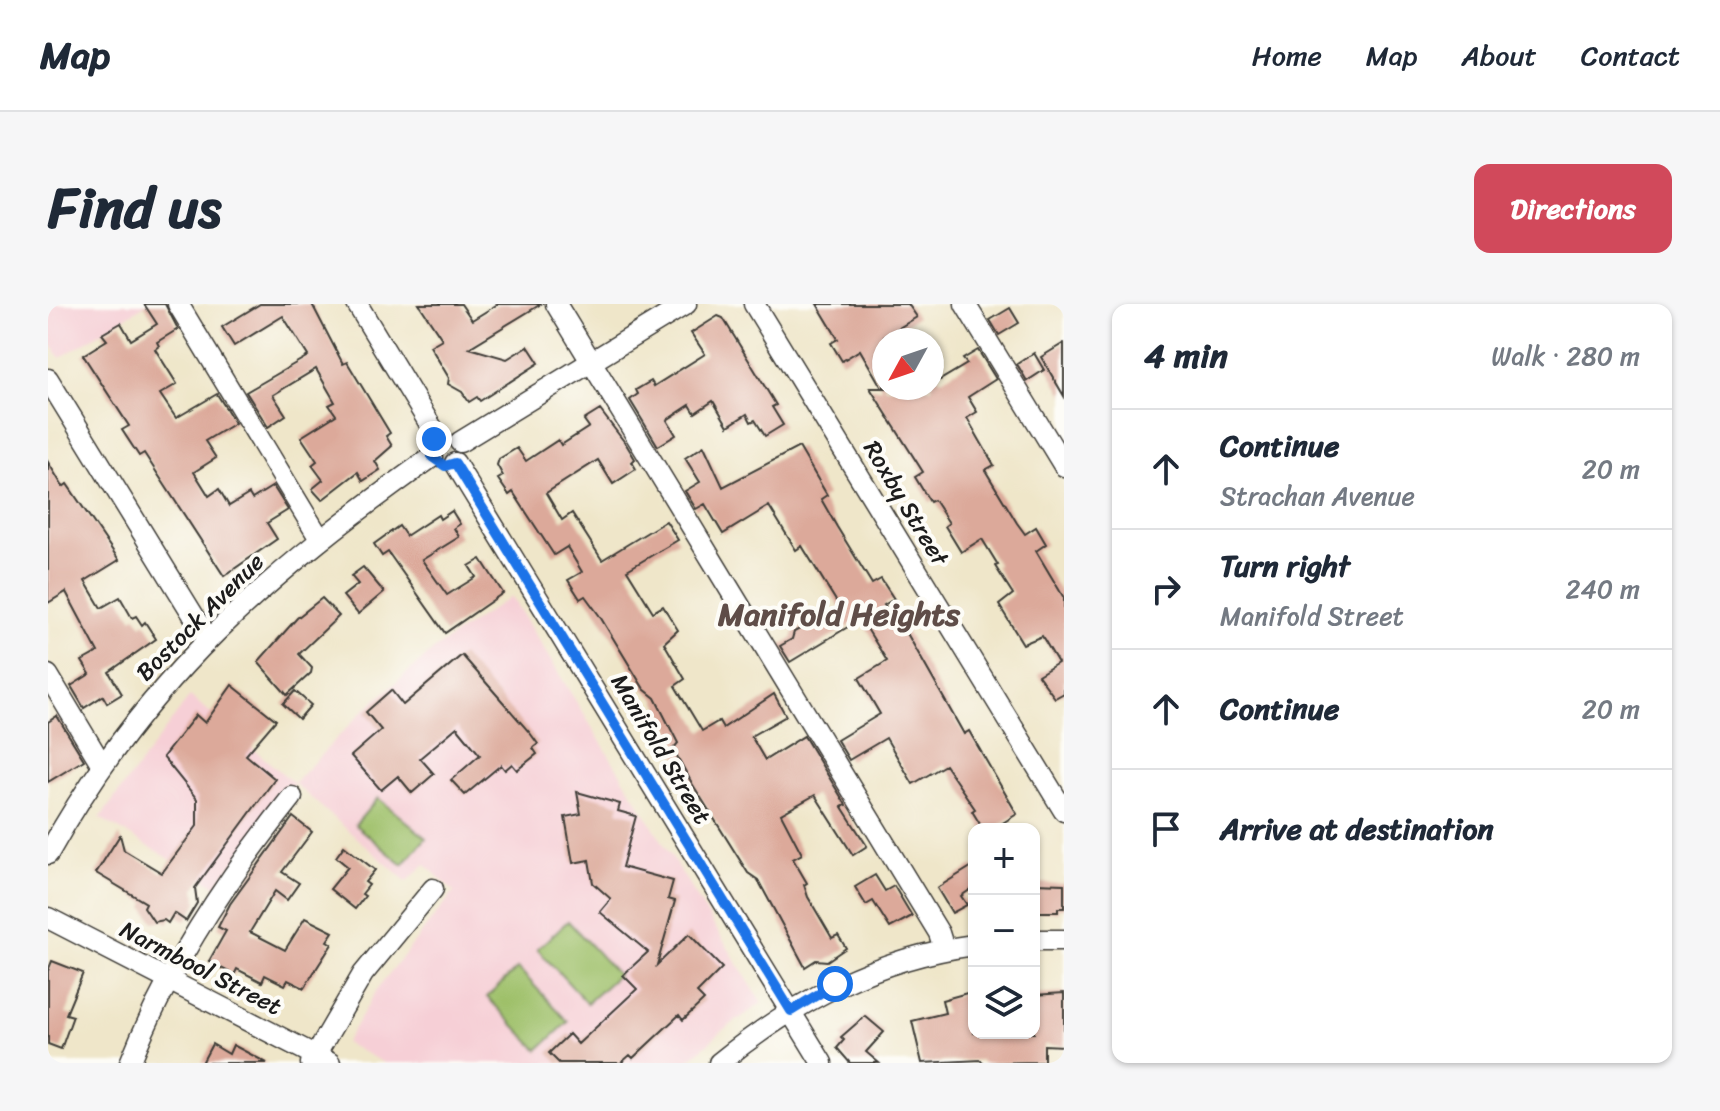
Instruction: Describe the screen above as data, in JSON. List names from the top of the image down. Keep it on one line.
{"streets":{"street":["Roxby Street","Bostock Avenue","Manifold Street","Narmbool Street"]},"crossings":[["Bostock Avenue","Manifold Street"]],"districts":["Manifold Heights"],"north":"bottom left","page":{"header":"Map","nav":["Home","Map","About","Contact"],"title":"Find us","buttons":"Directions","heading":["4 min","Walk · 280 m"],"list":[["Continue","Strachan Avenue","20 m"],["Turn right","Manifold Street","240 m"],["Continue","20 m"],"Arrive at destination"],"map_buttons":["+","−"]}}
